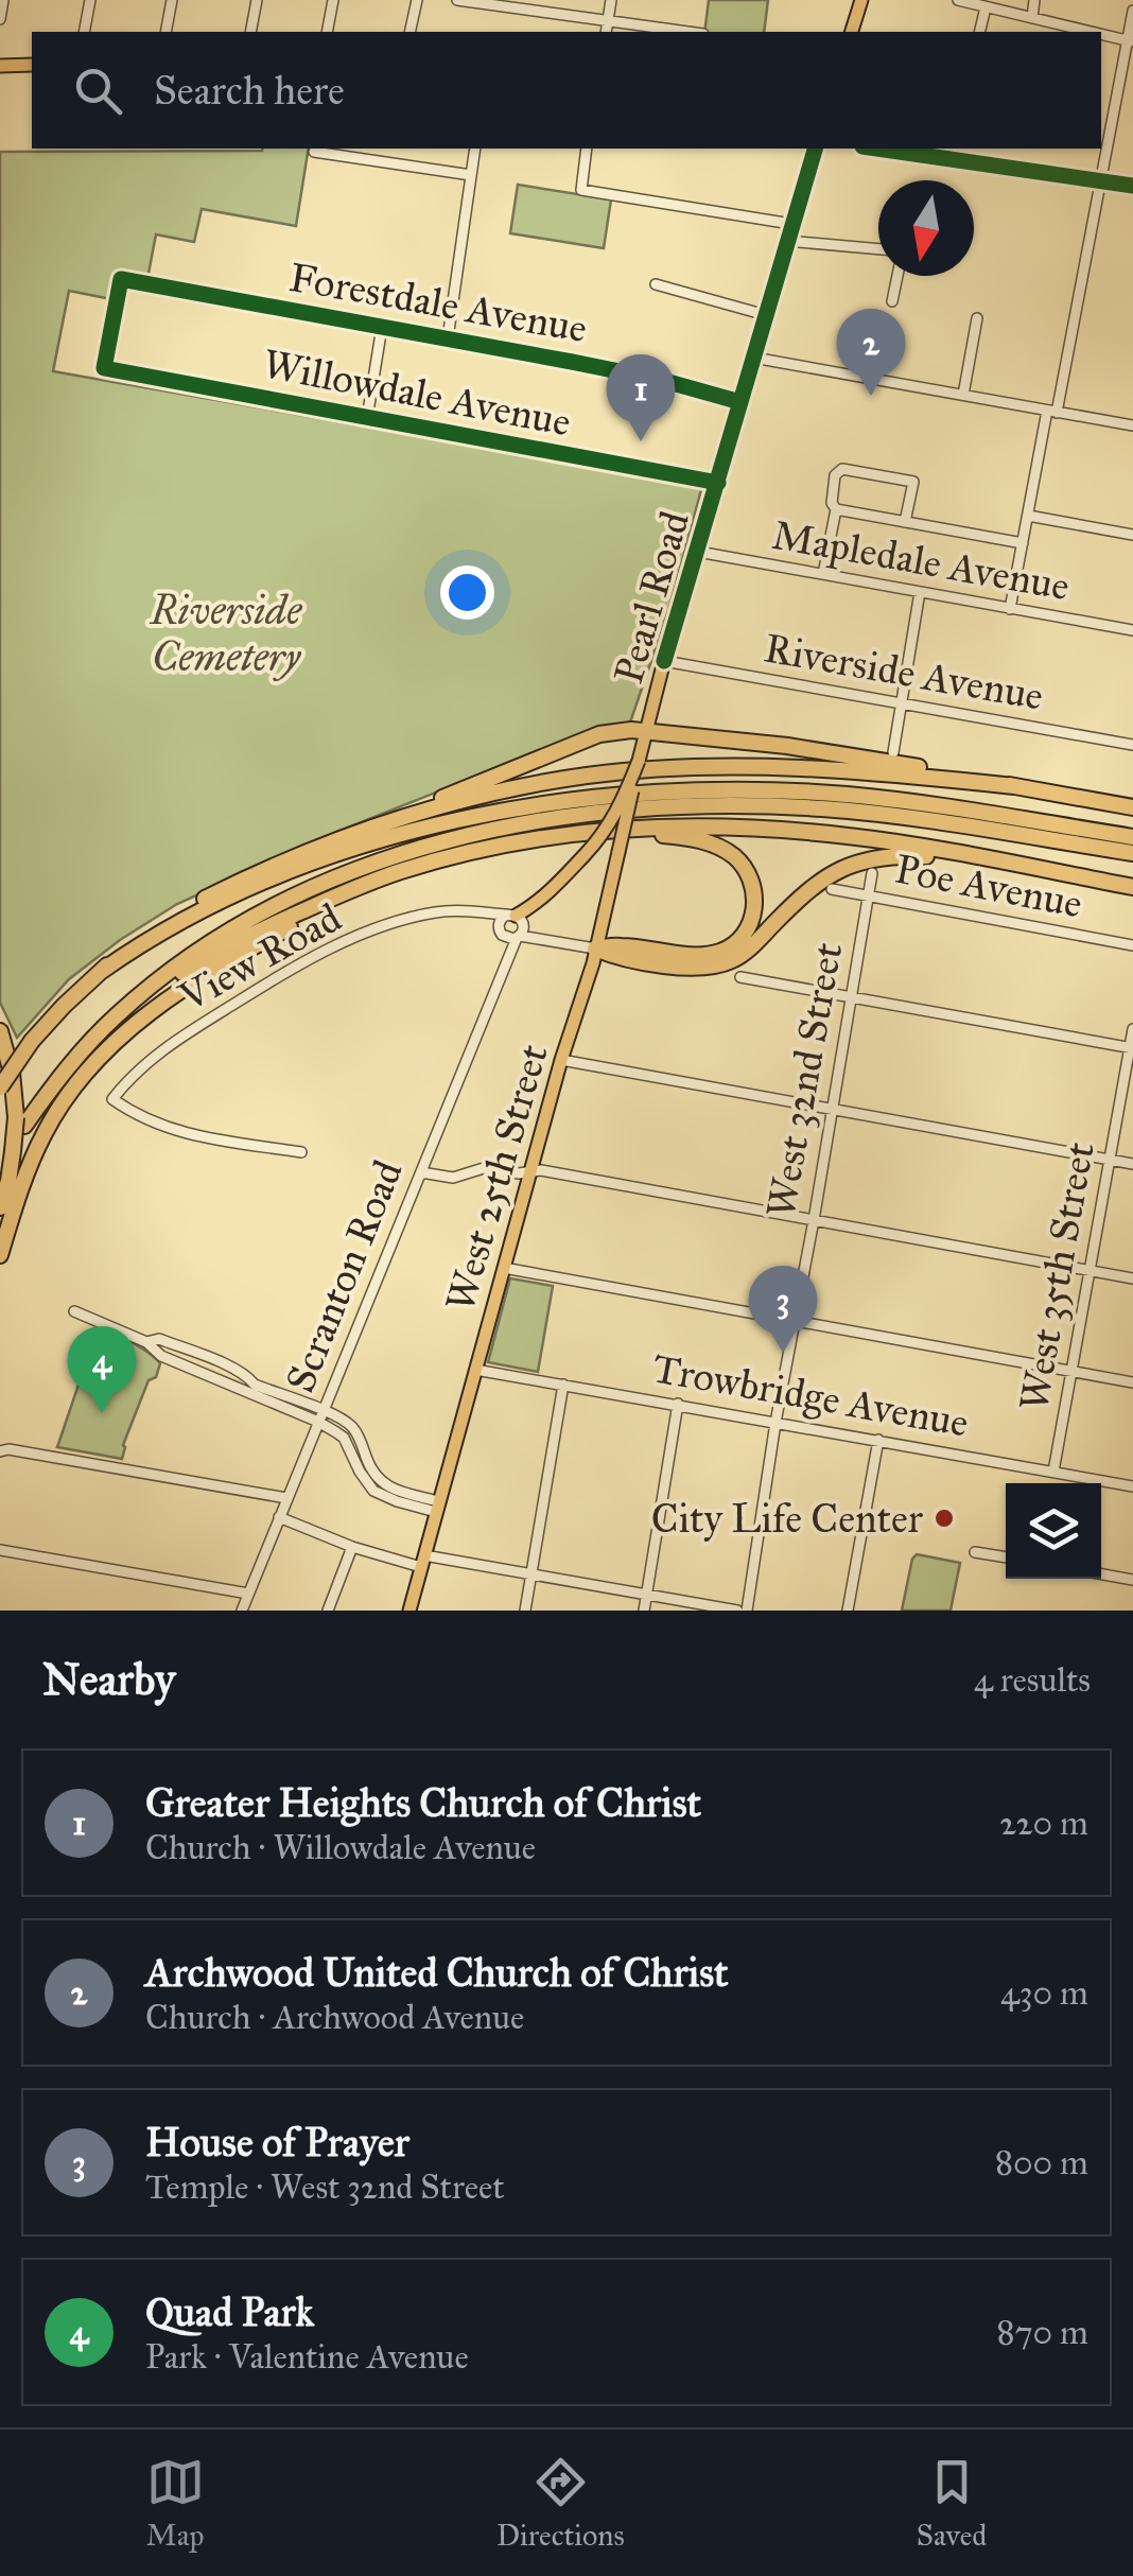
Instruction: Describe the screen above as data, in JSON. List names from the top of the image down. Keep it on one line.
{"streets":{"main road":["Pearl Road","West 25th Street"],"street":["Forestdale Avenue","Willowdale Avenue","Mapledale Avenue","Riverside Avenue","Poe Avenue","View Road","West 32nd Street","Scranton Road","West 35th Street","Trowbridge Avenue"]},"crossings":[["Forestdale Avenue","Willowdale Avenue"],["Forestdale Avenue","Pearl Road"],["Willowdale Avenue","Pearl Road"],["Mapledale Avenue","Pearl Road"],["Pearl Road","Riverside Avenue"],["Pearl Road","West 25th Street"],["Poe Avenue","West 32nd Street"],["View Road","Scranton Road"],["West 32nd Street","Trowbridge Avenue"],["West 25th Street","Trowbridge Avenue"],["West 35th Street","Trowbridge Avenue"]],"parks":["Riverside Cemetery"],"places":["City Life Center"],"north":"bottom","page":{"search":"Search here","pins":["2","1","3","4"],"heading":["Nearby","4 results"],"list":[{"mark":"1","name":"Greater Heights Church of Christ","note":"Church · Willowdale Avenue","value":"220 m"},{"mark":"2","name":"Archwood United Church of Christ","note":"Church · Archwood Avenue","value":"430 m"},{"mark":"3","name":"House of Prayer","note":"Temple · West 32nd Street","value":"800 m"},{"mark":"4","name":"Quad Park","note":"Park · Valentine Avenue","value":"870 m"}],"nav":["Map","Directions","Saved"]}}
